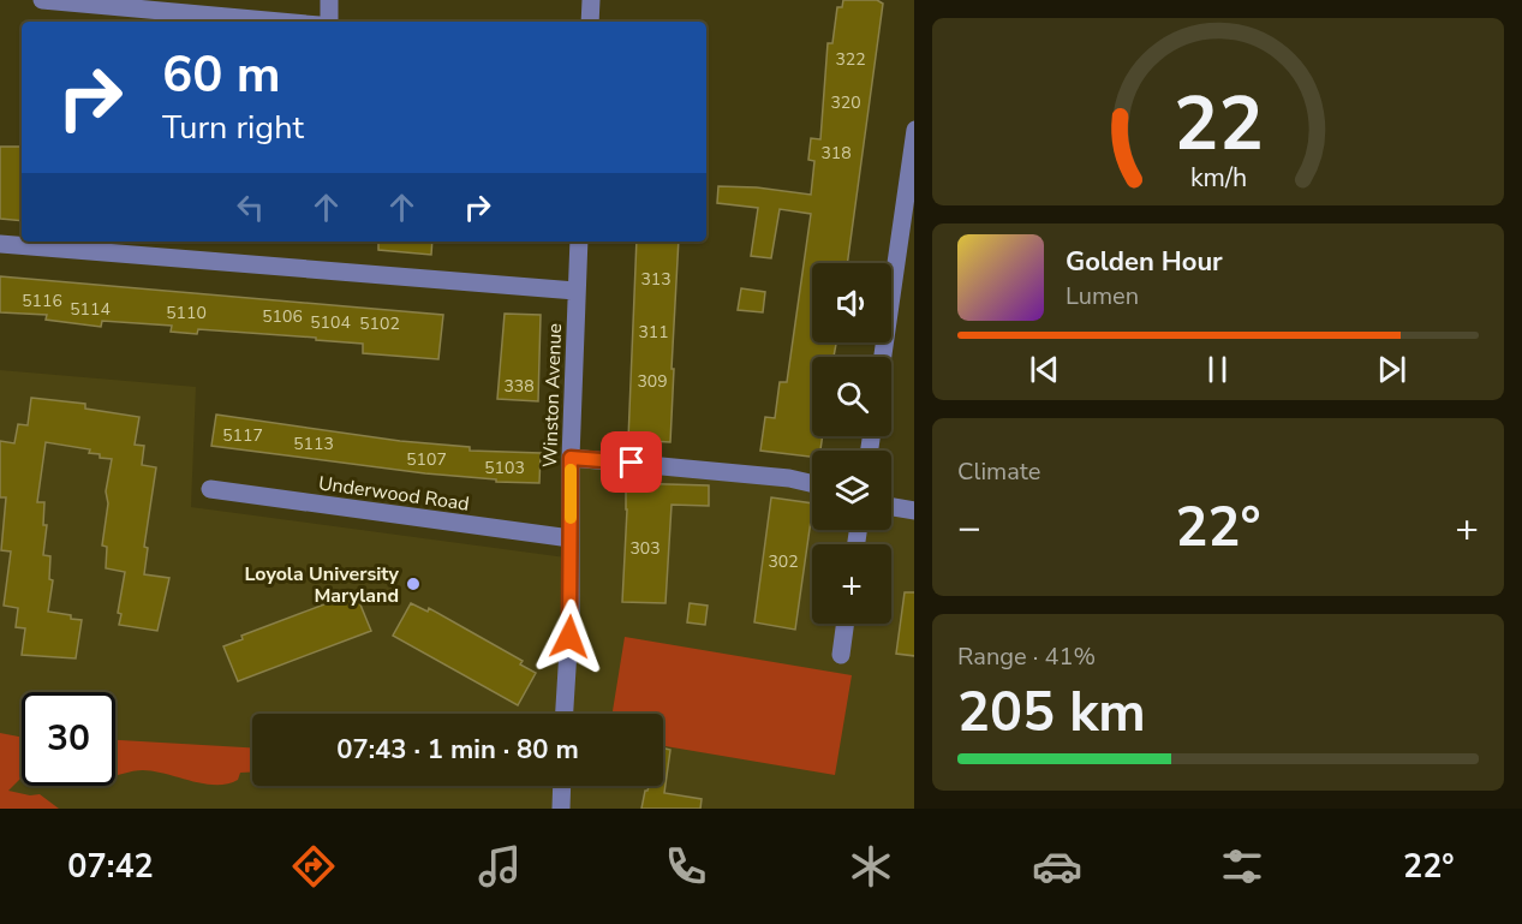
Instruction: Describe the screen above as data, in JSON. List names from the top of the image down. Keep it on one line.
{"streets":{"street":["Winston Avenue","Underwood Road"]},"crossings":[["Winston Avenue","Underwood Road"]],"places":["Loyola University Maryland"],"house_numbers":["322","320","318","313","5116","5114","5110","5106","5104","5102","311","309","338","5117","5113","5107","5103","303","302"],"page":{"turn":["60 m","Turn right"],"song":["Golden Hour","Lumen"],"map_buttons":"+","tile":["Climate",["Range · 41%","205 km"]],"heat":["−","22°","+"],"limit":"30","trip":"07:43 · 1 min · 80 m","tabs":["07:42","22°"],"gauge":["22","km/h"]}}
